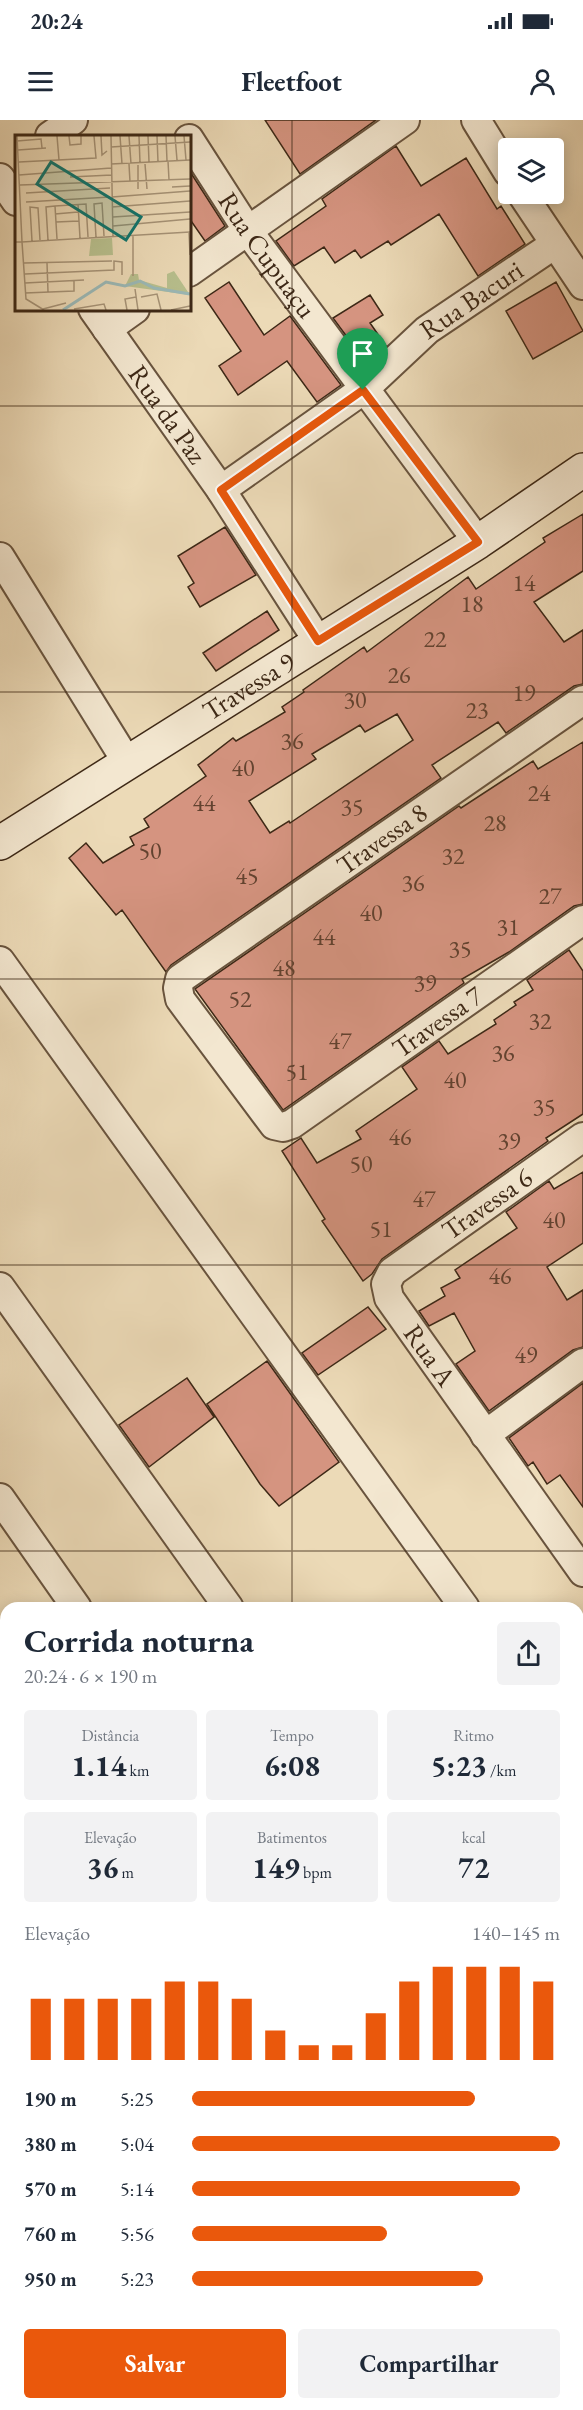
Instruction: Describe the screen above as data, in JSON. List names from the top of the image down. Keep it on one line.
{"streets":{"street":["Rua Cupuaçu","Rua Bacuri","Rua da Paz","Travessa 9","Travessa 8","Travessa 7","Travessa 6","Rua A"]},"crossings":[["Rua Cupuaçu","Rua Bacuri"],["Rua Cupuaçu","Travessa 9"],["Rua Bacuri","Rua da Paz"],["Rua da Paz","Travessa 9"],["Travessa 8","Travessa 7"],["Travessa 6","Rua A"]],"house_numbers":["14","18","22","26","19","30","23","36","40","24","44","35","28","50","32","45","36","27","40","31","44","35","48","39","52","32","47","36","51","40","35","46","39","50","47","40","51","46","49"],"page":{"status":"20:24","header":"Fleetfoot","heading":["Corrida noturna","20:24 · 6 × 190 m"],"stats":[["Distância","1.14 km"],["Tempo","6:08"],["Ritmo","5:23 /km"],["Elevação","36 m"],["Batimentos","149 bpm"],["kcal","72"]],"chart":["Elevação","140–145 m"],"list":[{"name":"190 m","note":"5:25"},{"name":"380 m","note":"5:04"},{"name":"570 m","note":"5:14"},{"name":"760 m","note":"5:56"},{"name":"950 m","note":"5:23"}],"buttons":["Salvar","Compartilhar"]}}
